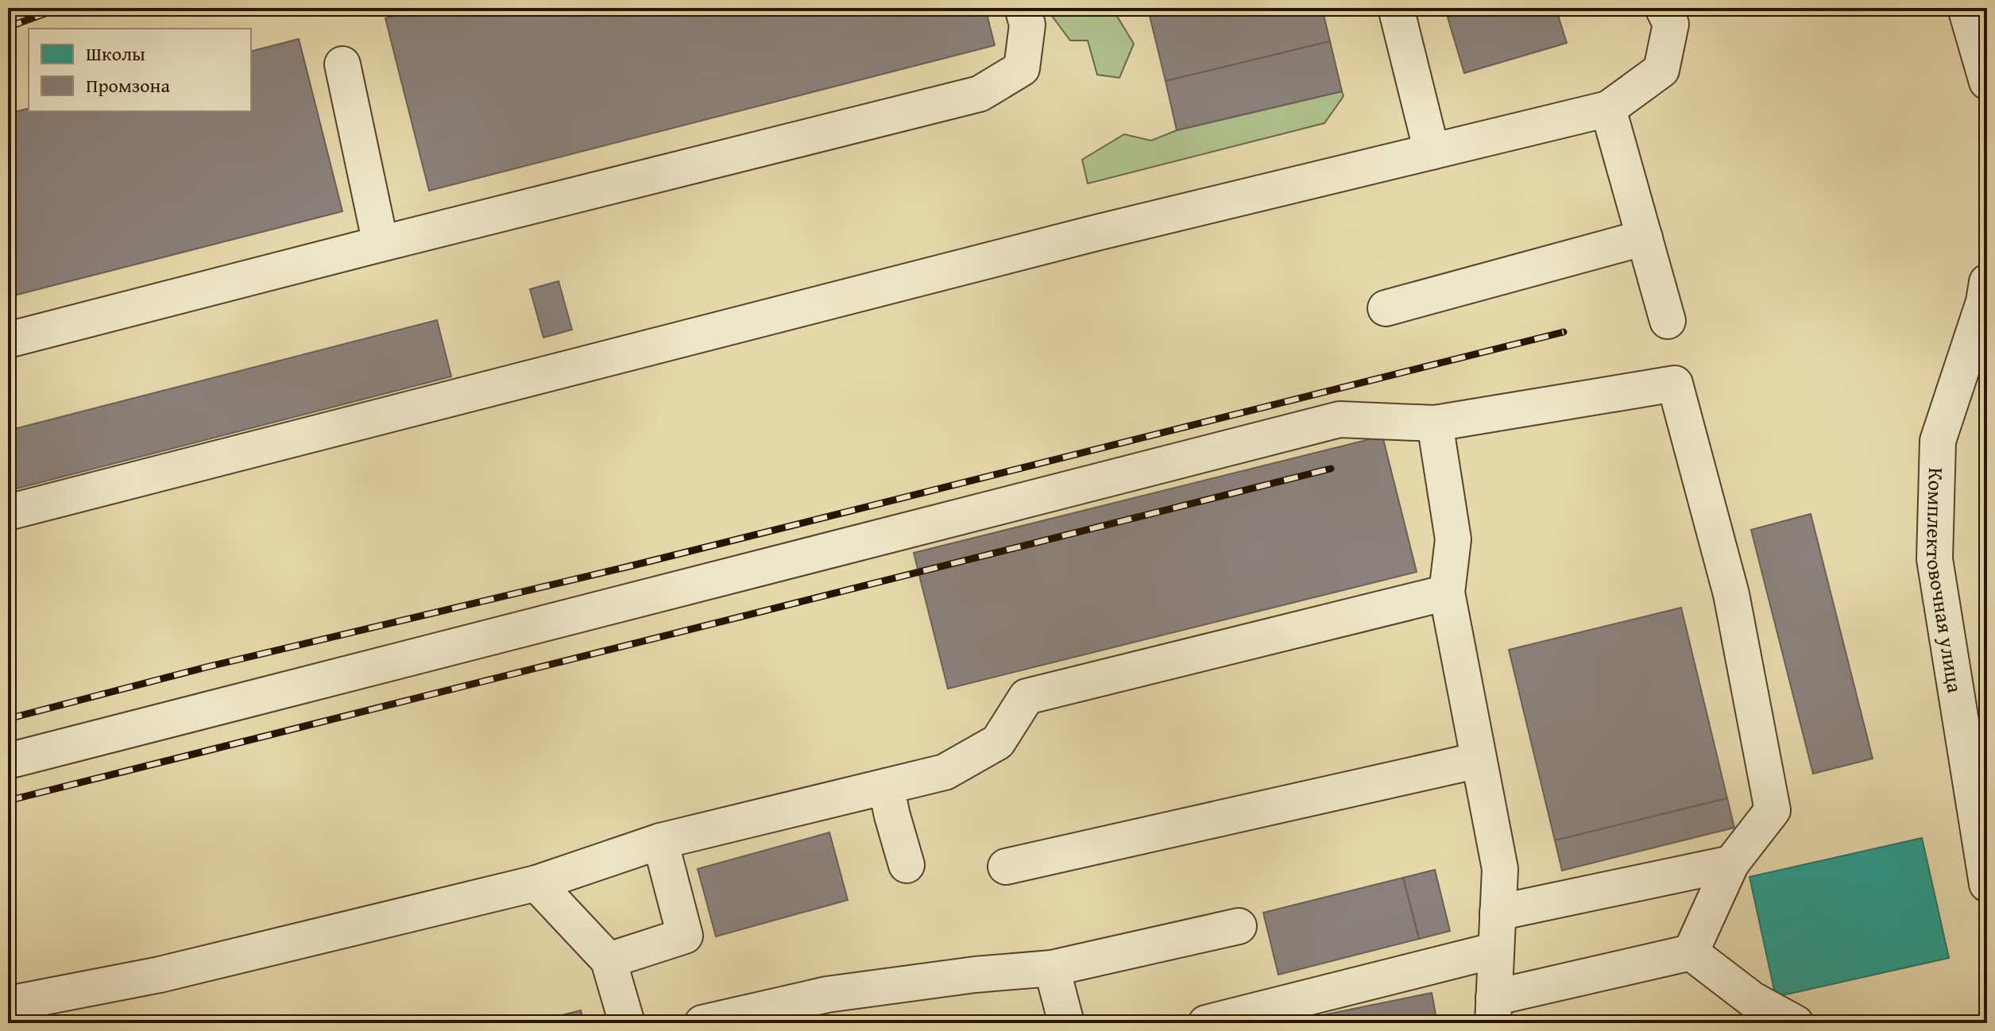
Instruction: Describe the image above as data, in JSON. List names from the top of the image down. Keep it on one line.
{"streets":{"street":["Комплектовочная улица"]},"legend":["Школы","Промзона"]}
